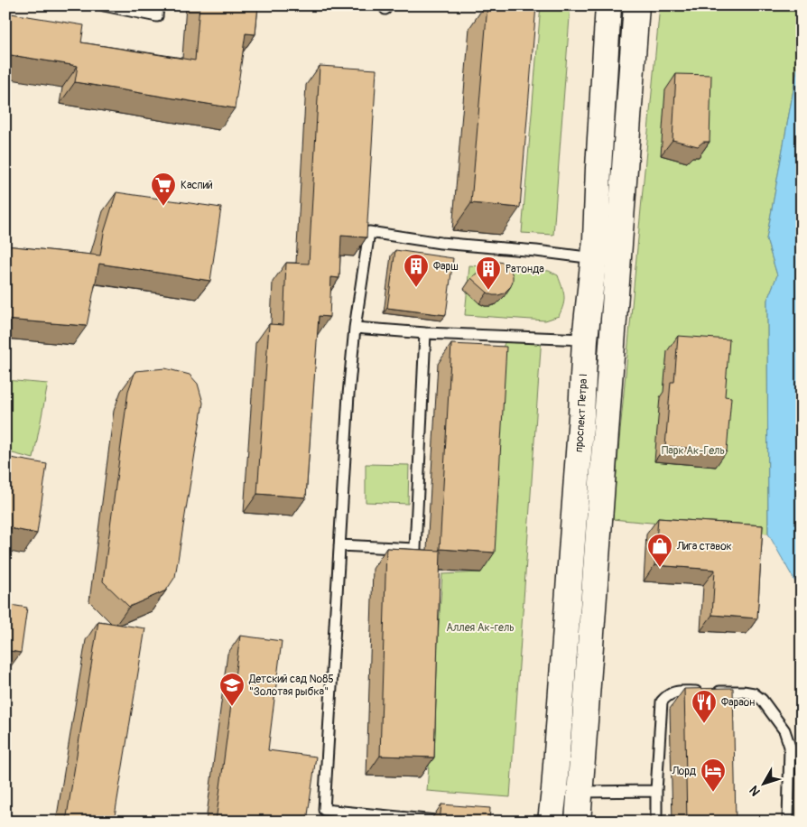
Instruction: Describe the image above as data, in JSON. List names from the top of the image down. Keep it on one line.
{"streets":{"main road":["проспект Петра I"]},"parks":["Парк Ак-Гель","Аллея Ак-гель"],"places":{"supermarket":["Каспий"],"building":["Фарш","Ратонда"],"shop":["Лига ставок"],"school or university":["Детский сад №85 \"Золотая рыбка\""],"restaurant":["Фараон"],"hotel":["Лорд"]},"north":"bottom left"}
